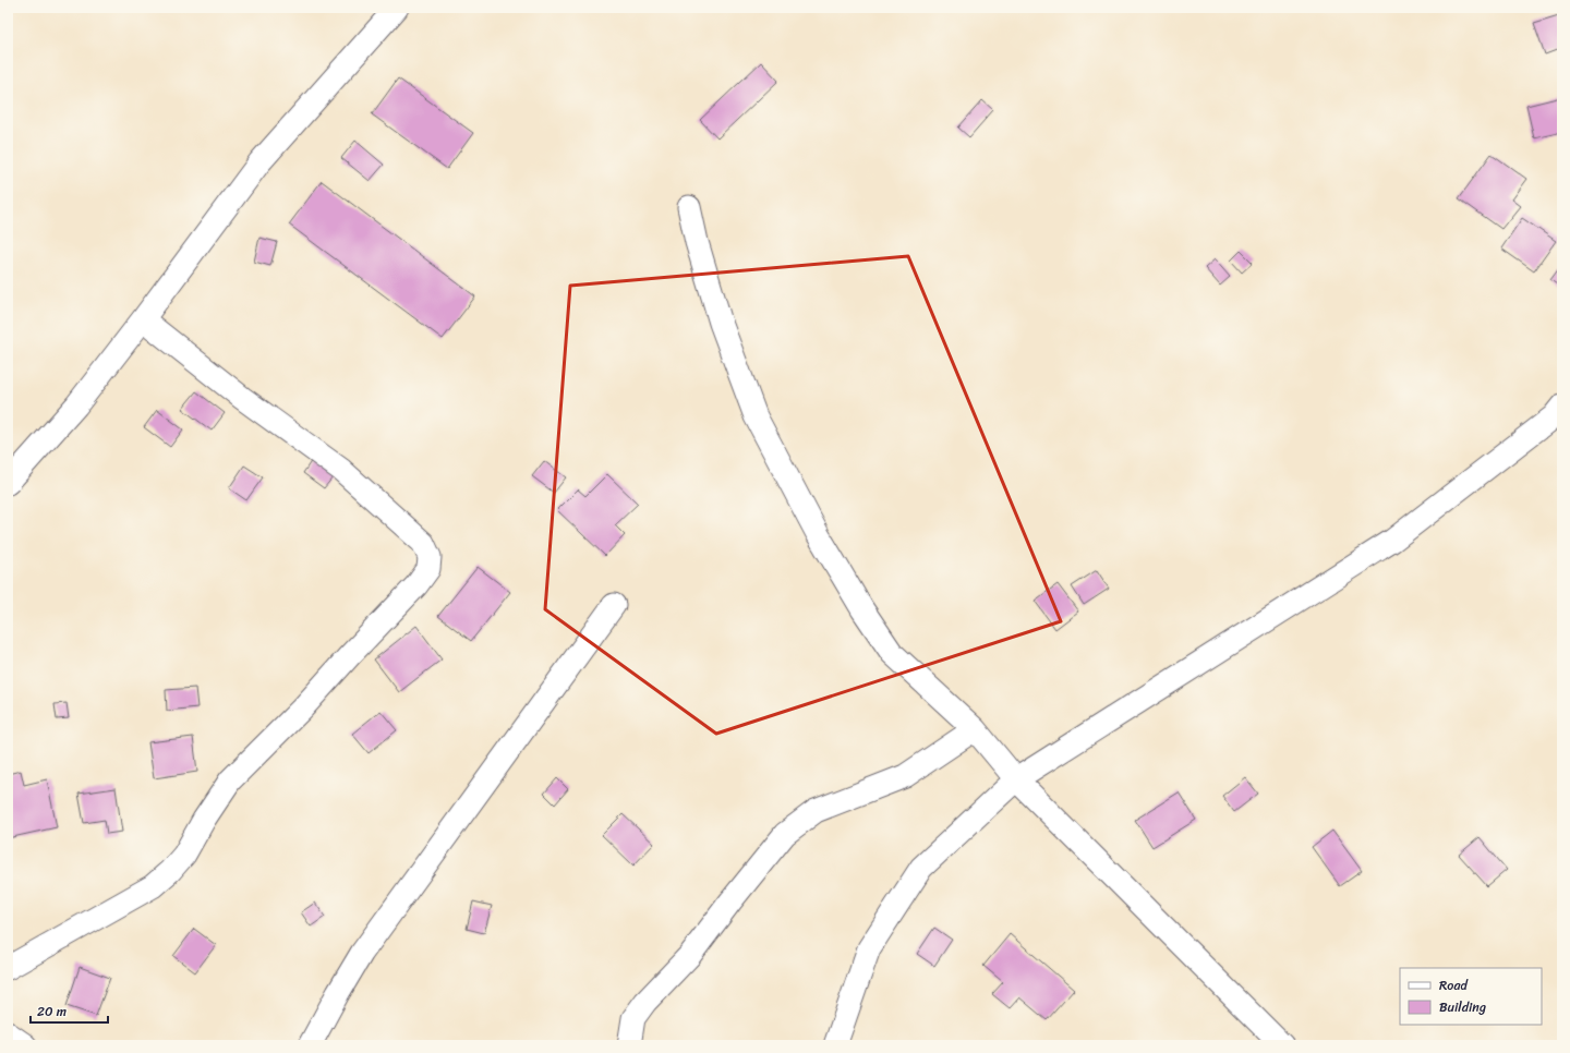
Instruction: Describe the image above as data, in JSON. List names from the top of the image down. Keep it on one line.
{"legend":["Road","Building"],"scale_bar":"20 m"}
